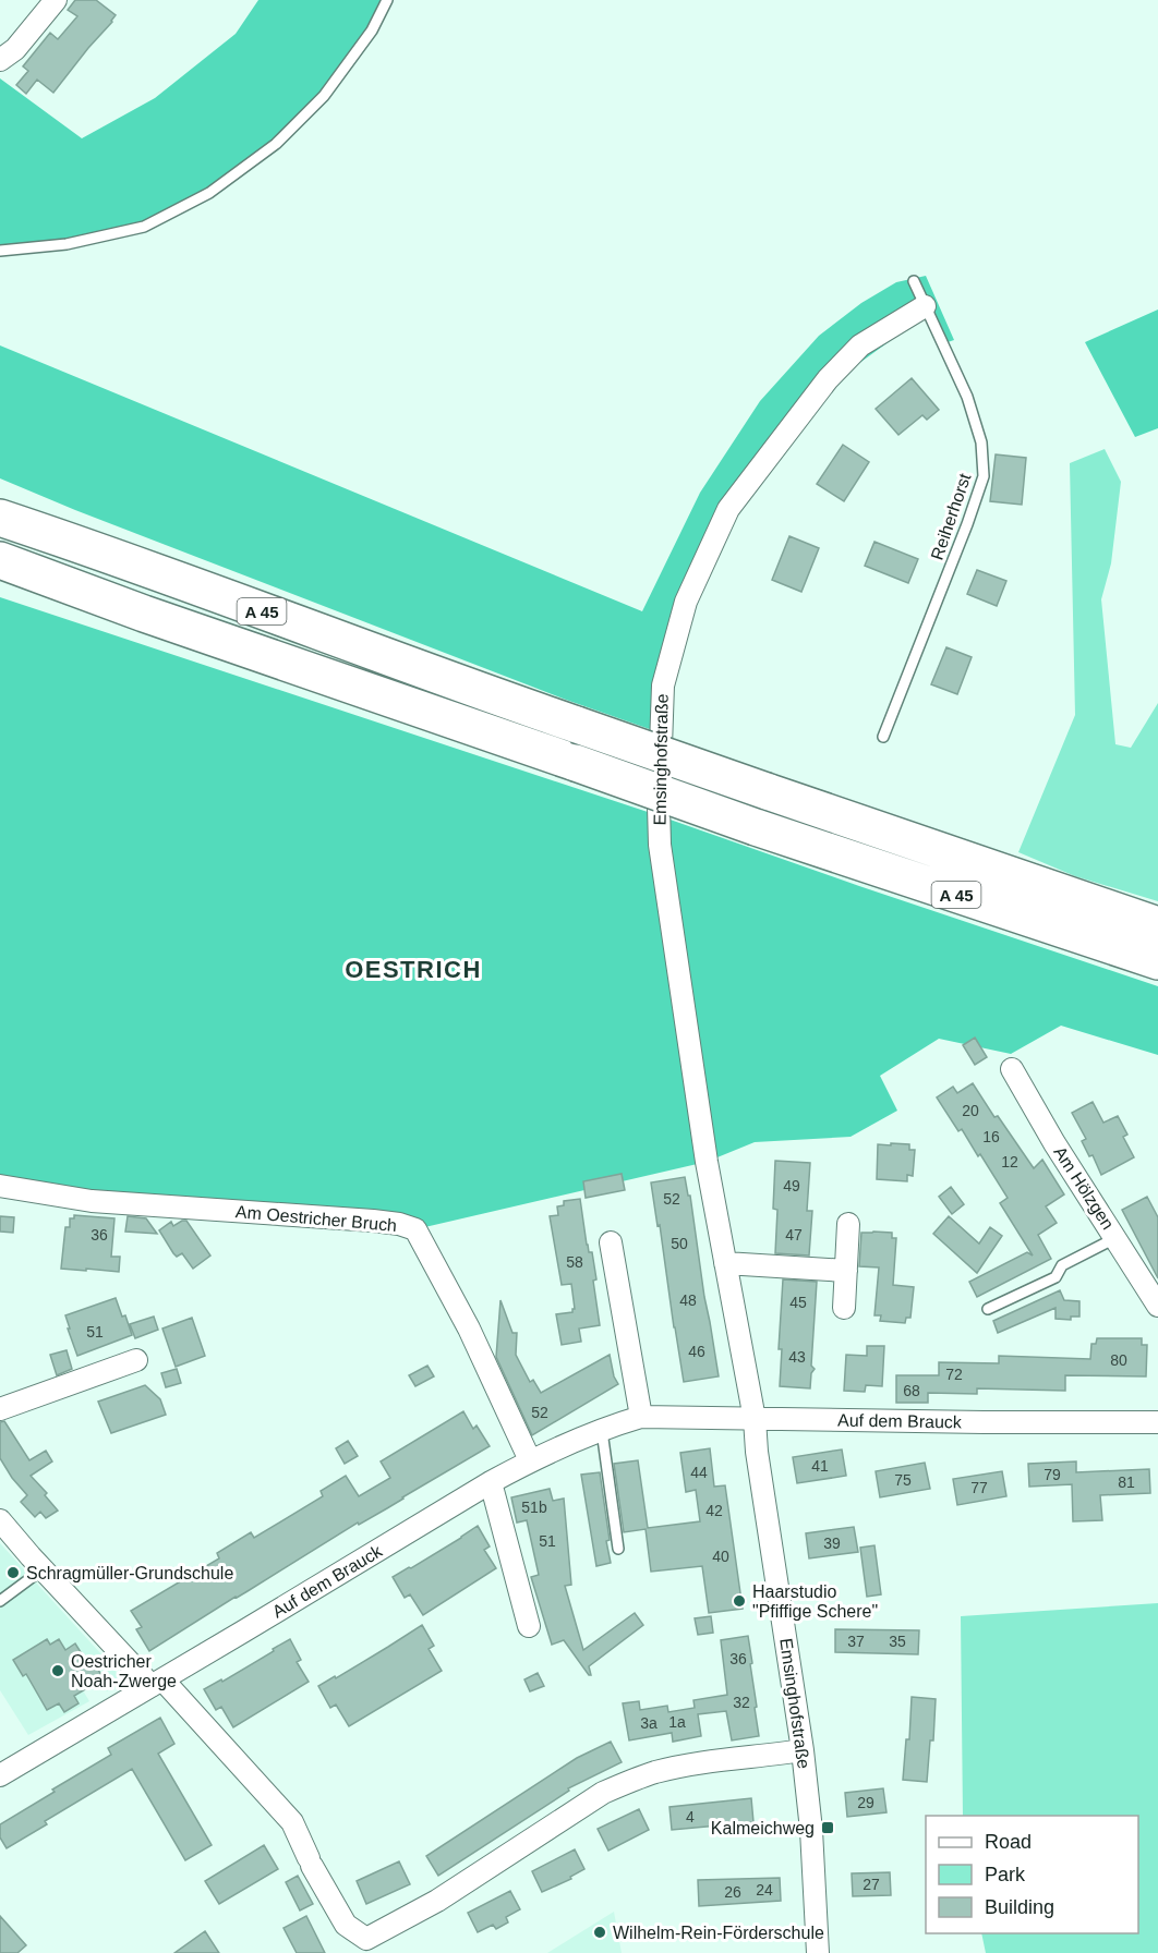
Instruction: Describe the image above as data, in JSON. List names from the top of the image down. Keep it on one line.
{"streets":{"highway":["A 45"],"street":["Emsinghofstraße","Am Hölzgen","Am Oestricher Bruch","Auf dem Brauck"],"lane":["Reiherhorst"]},"crossings":[["Reiherhorst","Emsinghofstraße"],["Emsinghofstraße","Auf dem Brauck"],["Am Oestricher Bruch","Auf dem Brauck"]],"districts":["OESTRICH"],"places":{"other":["Schragmüller-Grundschule","Haarstudio \"Pfiffige Schere\"","Oestricher Noah-Zwerge","Wilhelm-Rein-Förderschule"],"transit":["Kalmeichweg"]},"house_numbers":["20","16","12","49","52","36","47","50","58","48","45","51","46","43","80","72","68","52","41","44","79","75","81","77","51b","42","51","39","40","37","35","36","32","1a","3a","29","4","27","24","26"],"legend":["Road","Park","Building"]}
